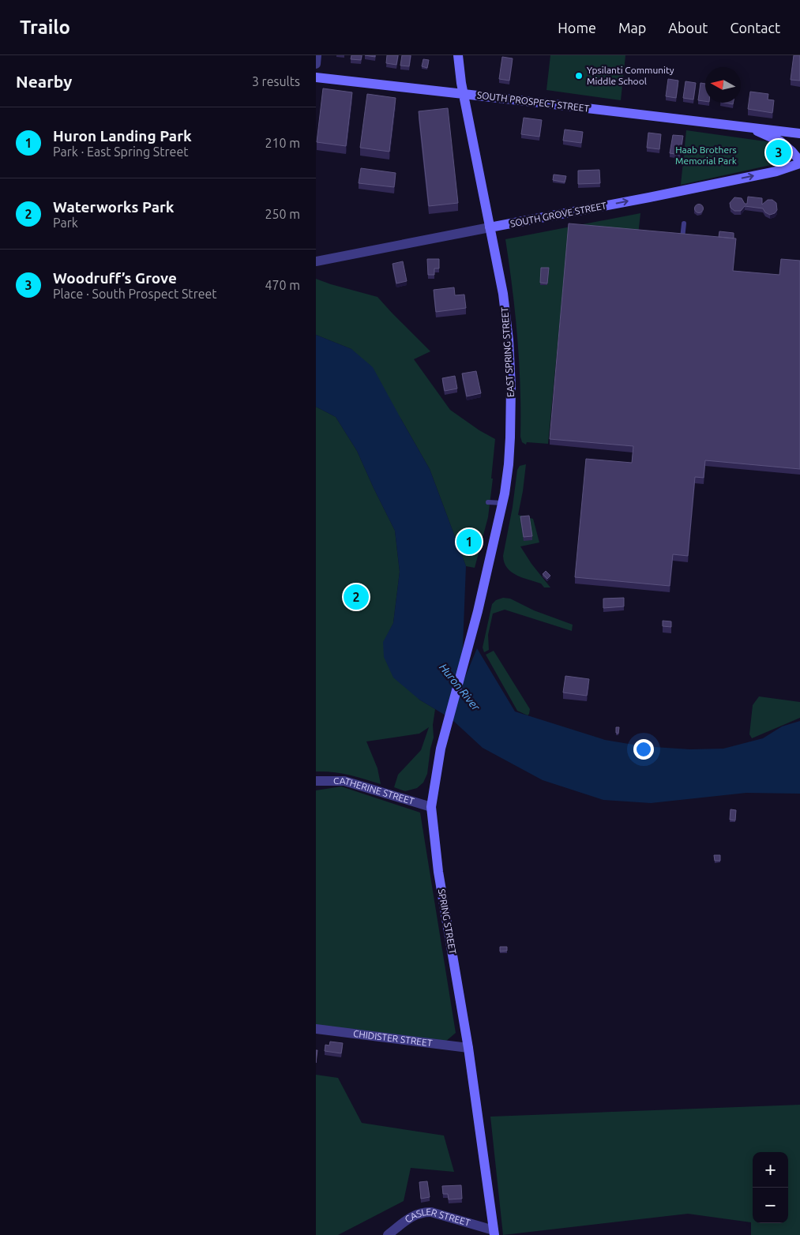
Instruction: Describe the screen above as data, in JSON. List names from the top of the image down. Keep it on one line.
{"streets":{"main road":["SOUTH PROSPECT STREET","SOUTH GROVE STREET","EAST SPRING STREET","SPRING STREET"],"street":["CATHERINE STREET","CHIDISTER STREET","CASLER STREET"]},"crossings":[["SOUTH PROSPECT STREET","SOUTH GROVE STREET"],["SOUTH PROSPECT STREET","EAST SPRING STREET"],["SOUTH GROVE STREET","EAST SPRING STREET"],["EAST SPRING STREET","SPRING STREET"],["CATHERINE STREET","SPRING STREET"],["SPRING STREET","CHIDISTER STREET"],["SPRING STREET","CASLER STREET"]],"one_way":["SOUTH GROVE STREET"],"water":["Huron River"],"parks":["Haab Brothers Memorial Park"],"places":["Ypsilanti Community Middle School"],"north":"left","page":{"header":"Trailo","nav":["Home","Map","About","Contact"],"heading":["Nearby","3 results"],"list":[{"mark":"1","name":"Huron Landing Park","note":"Park · East Spring Street","value":"210 m"},{"mark":"2","name":"Waterworks Park","note":"Park","value":"250 m"},{"mark":"3","name":"Woodruff’s Grove","note":"Place · South Prospect Street","value":"470 m"}],"pins":["3","1","2"],"map_buttons":["+","−"]}}
